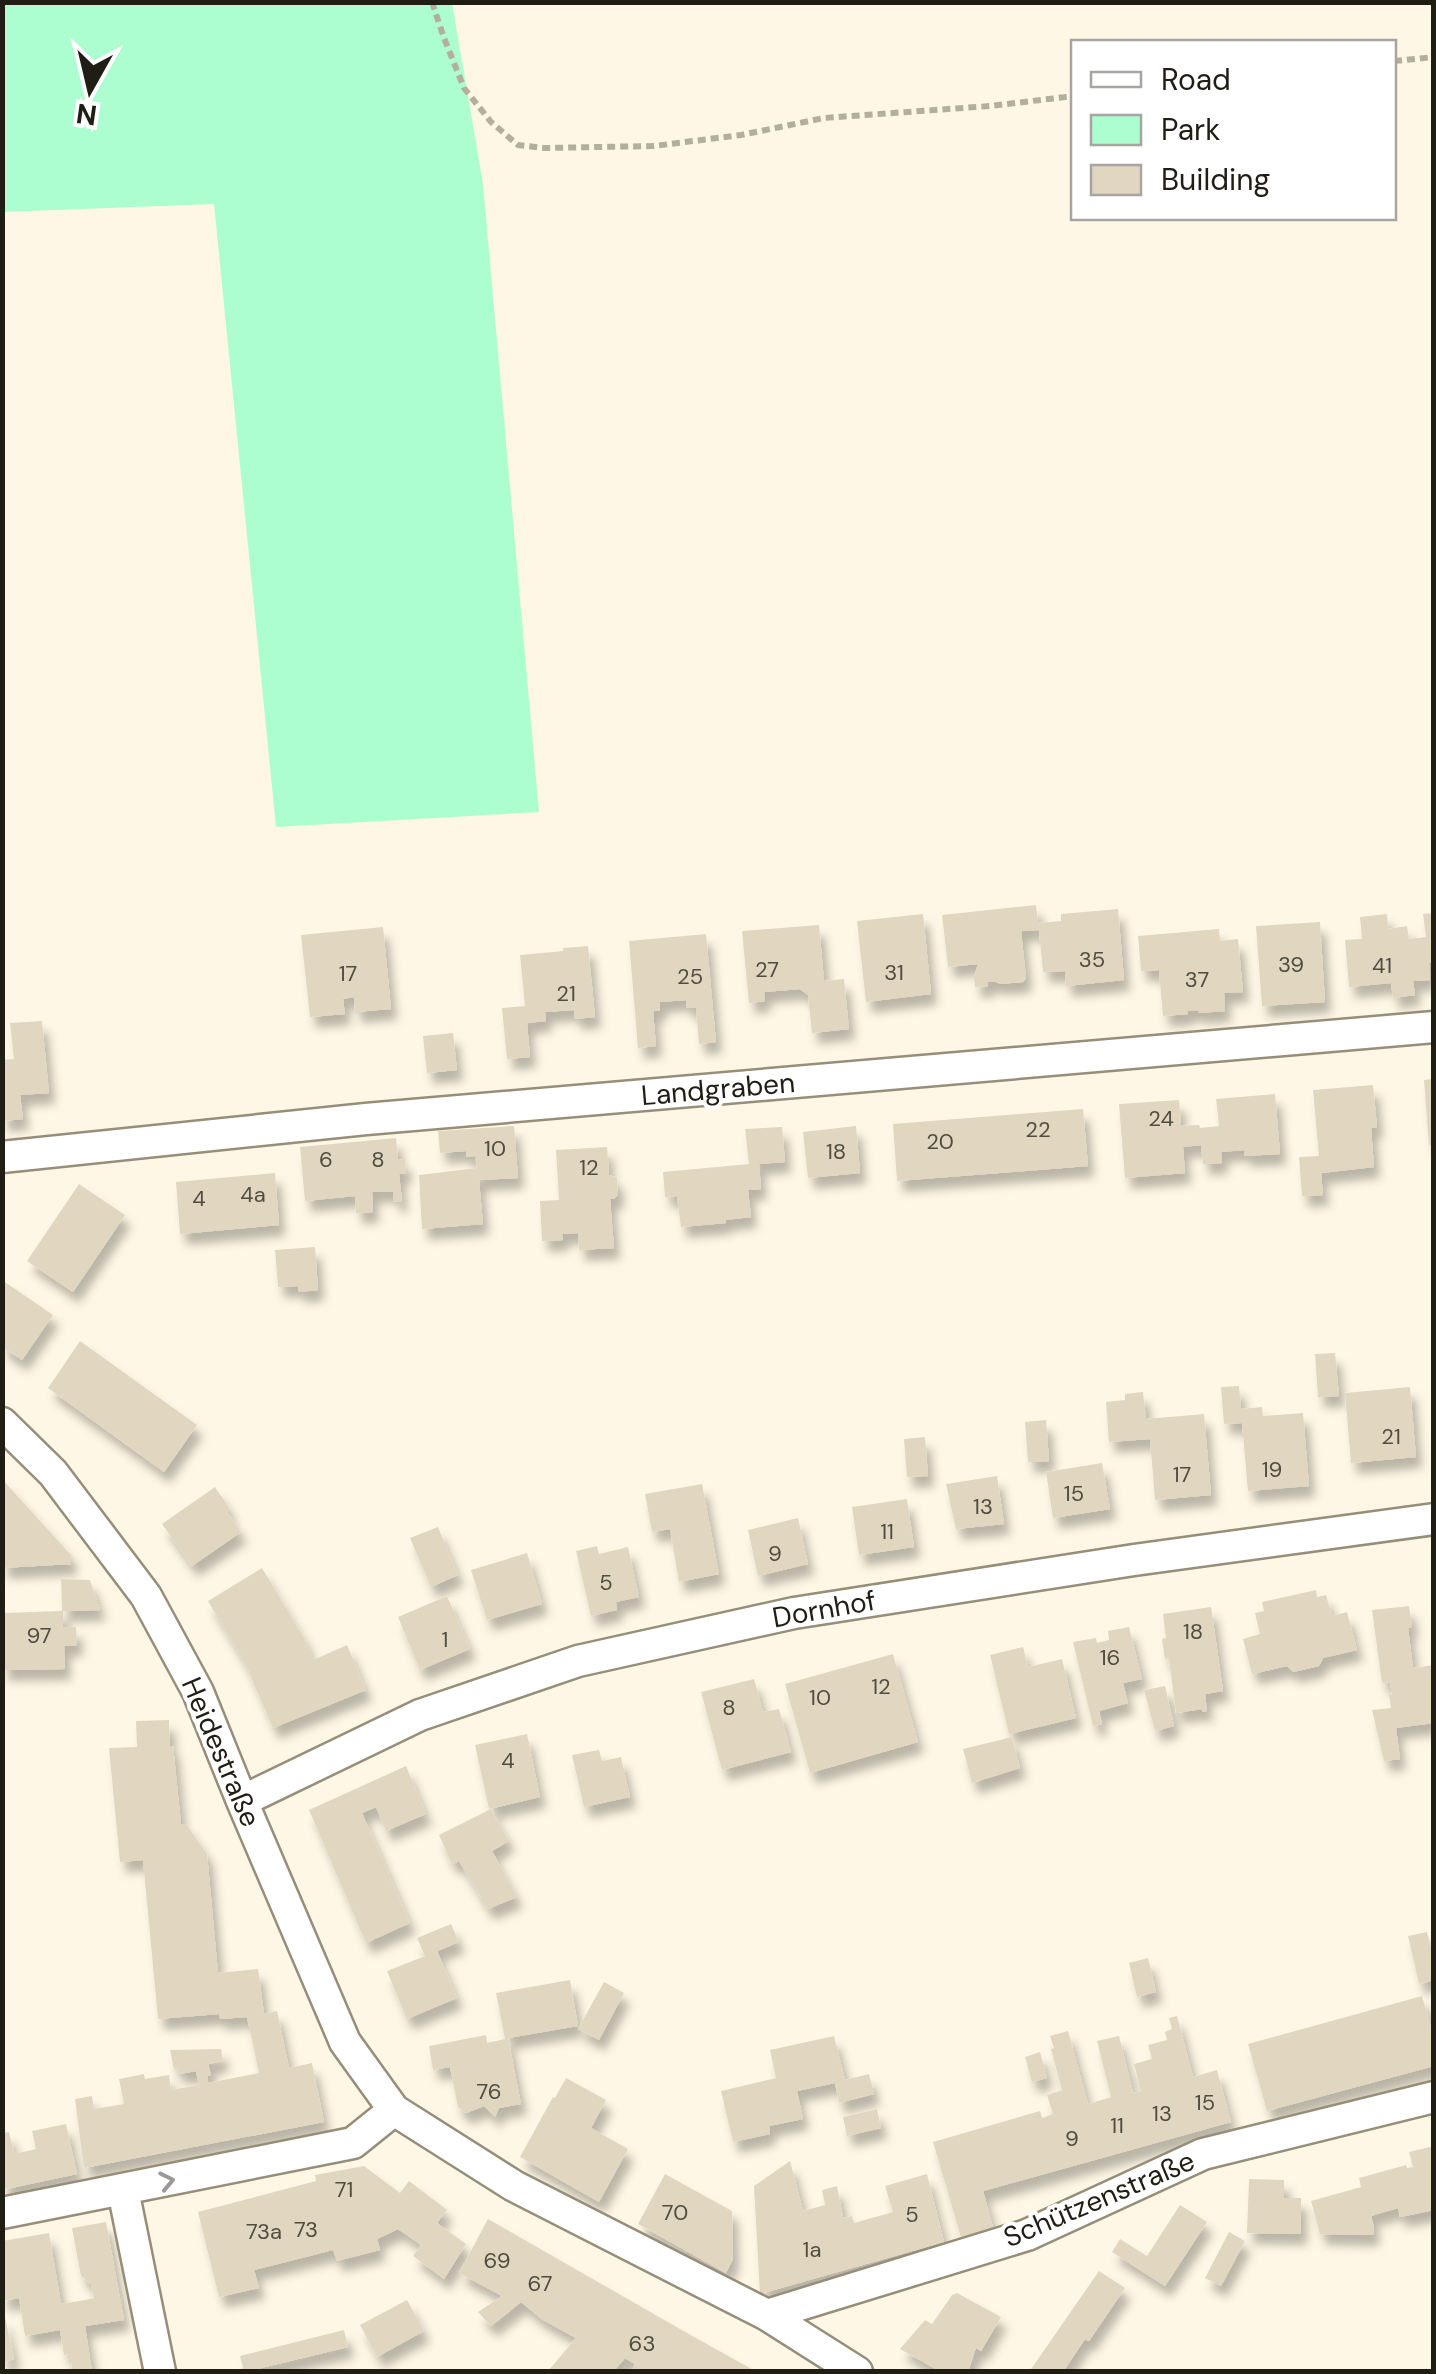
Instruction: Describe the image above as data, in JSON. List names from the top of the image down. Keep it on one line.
{"streets":{"street":["Landgraben","Dornhof","Heidestraße","Schützenstraße"]},"crossings":[["Dornhof","Heidestraße"],["Heidestraße","Schützenstraße"]],"house_numbers":["35","39","41","27","31","17","25","37","21","24","22","20","10","18","6","8","12","4a","4","21","19","17","15","13","11","9","5","18","97","1","16","12","10","8","4","76","15","13","11","9","71","70","5","73","73a","1a","69","67","63"],"legend":["Road","Park","Building"],"north":"bottom"}
